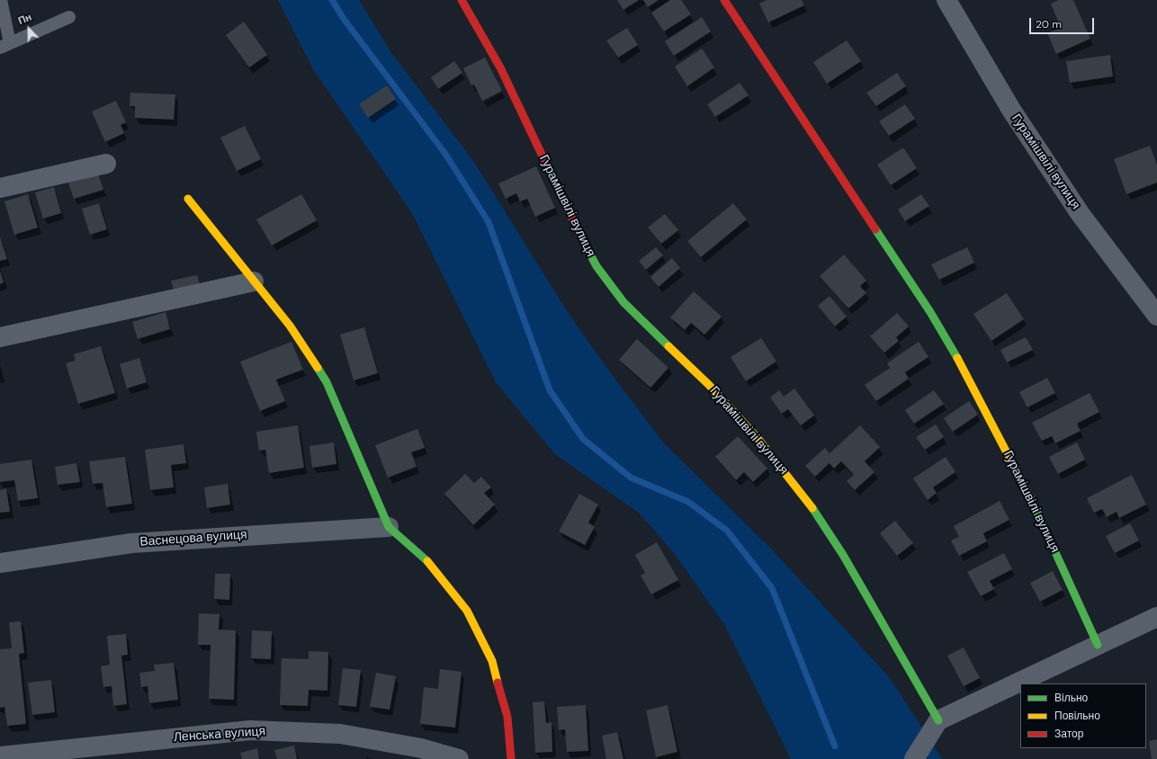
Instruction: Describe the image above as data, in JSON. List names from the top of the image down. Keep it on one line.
{"streets":{"street":["Гурамішвілі вулиця","Васнецова вулиця","Ленська вулиця"]},"legend":["Вільно","Повільно","Затор"],"scale_bar":"20 m","north":"top"}
